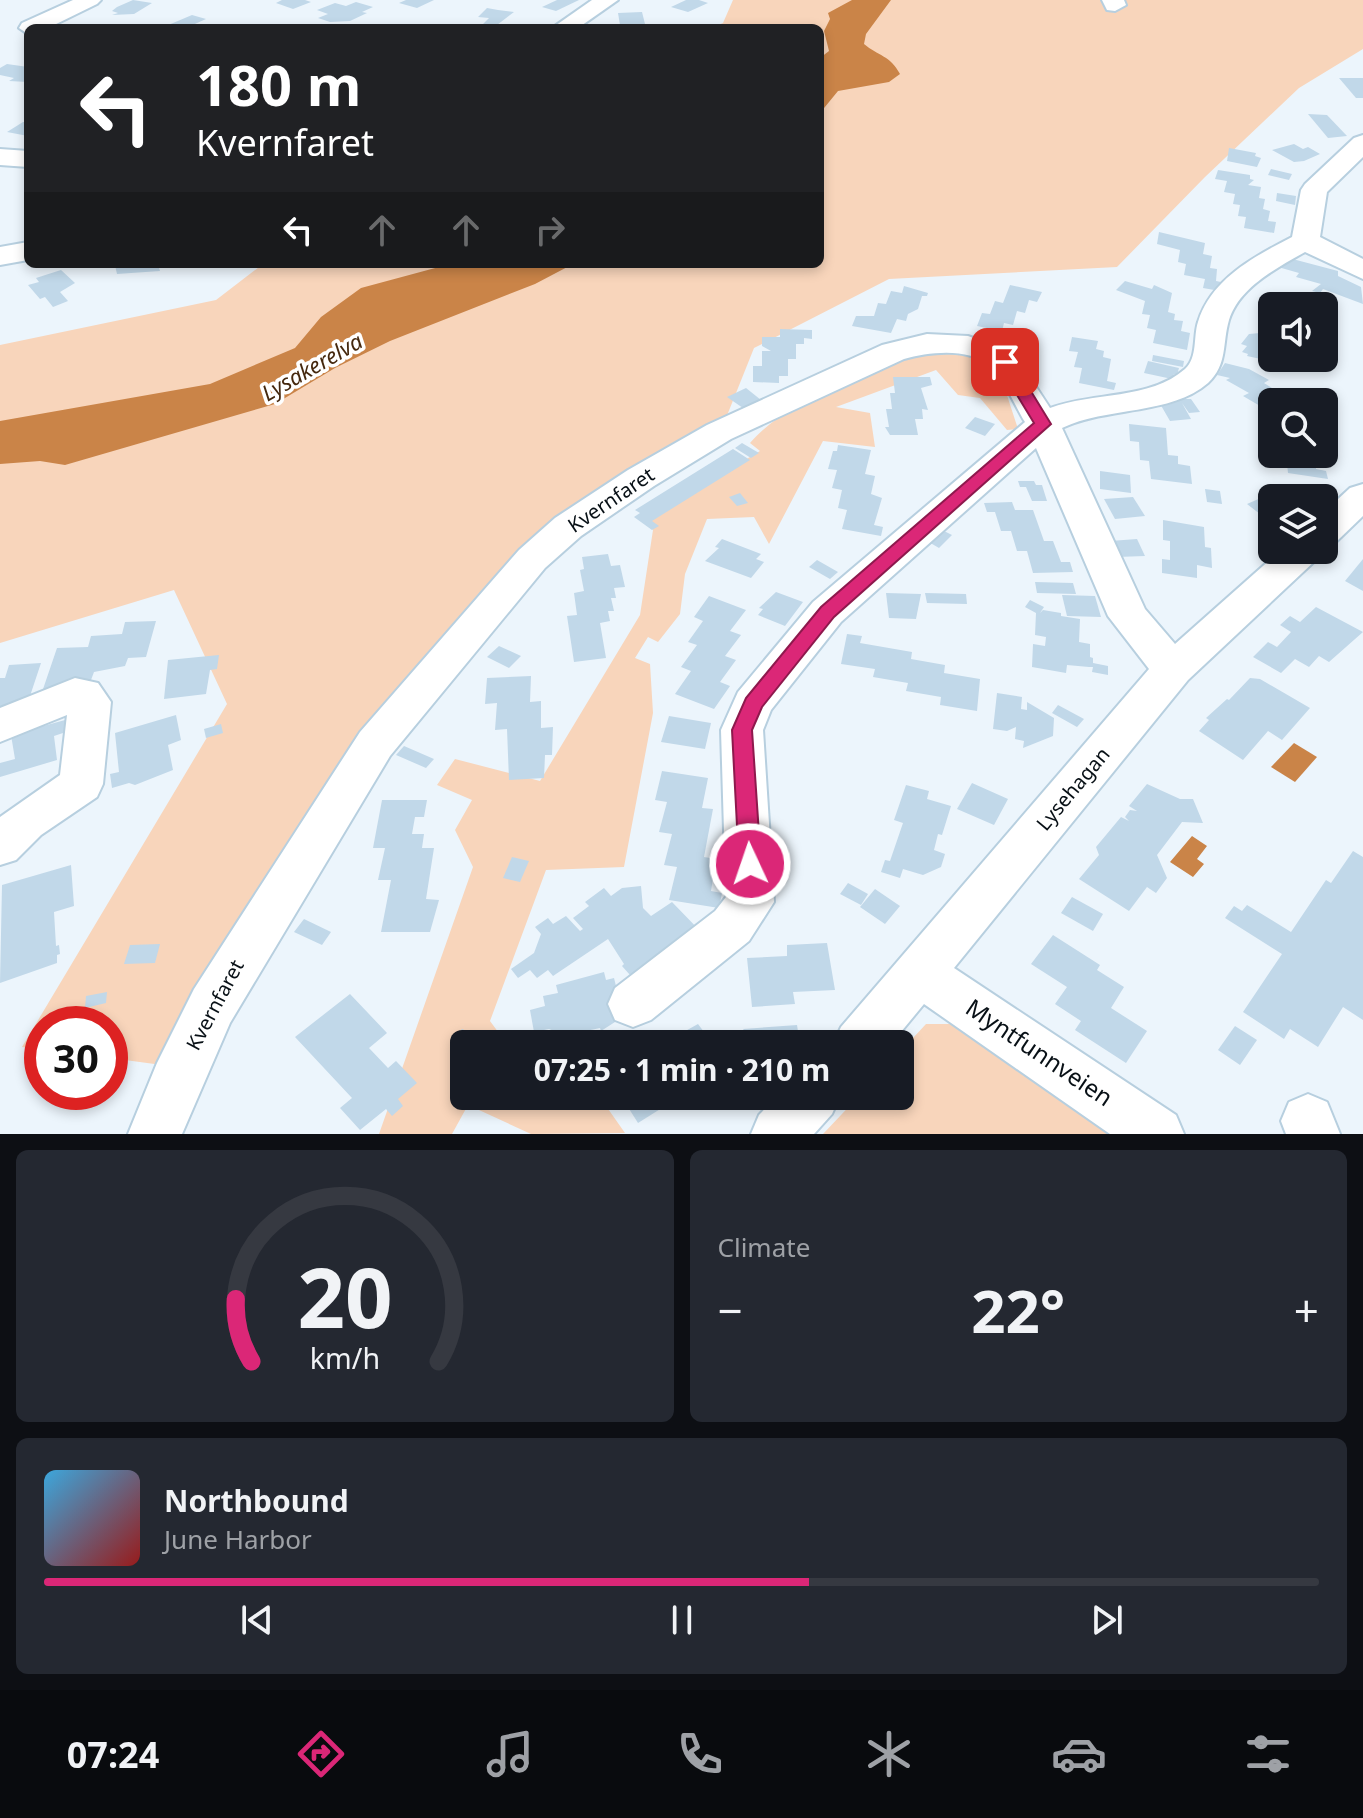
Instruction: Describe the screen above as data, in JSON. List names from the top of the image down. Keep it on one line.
{"streets":{"street":["Kvernfaret","Lysehagan","Myntfunnveien"]},"crossings":[["Kvernfaret","Lysehagan"],["Lysehagan","Myntfunnveien"]],"water":["Lysakerelva"],"page":{"turn":["180 m","Kvernfaret"],"limit":"30","trip":"07:25 · 1 min · 210 m","tile":"Climate","heat":["−","22°","+"],"song":["Northbound","June Harbor"],"tabs":"07:24","gauge":["20","km/h"]}}
